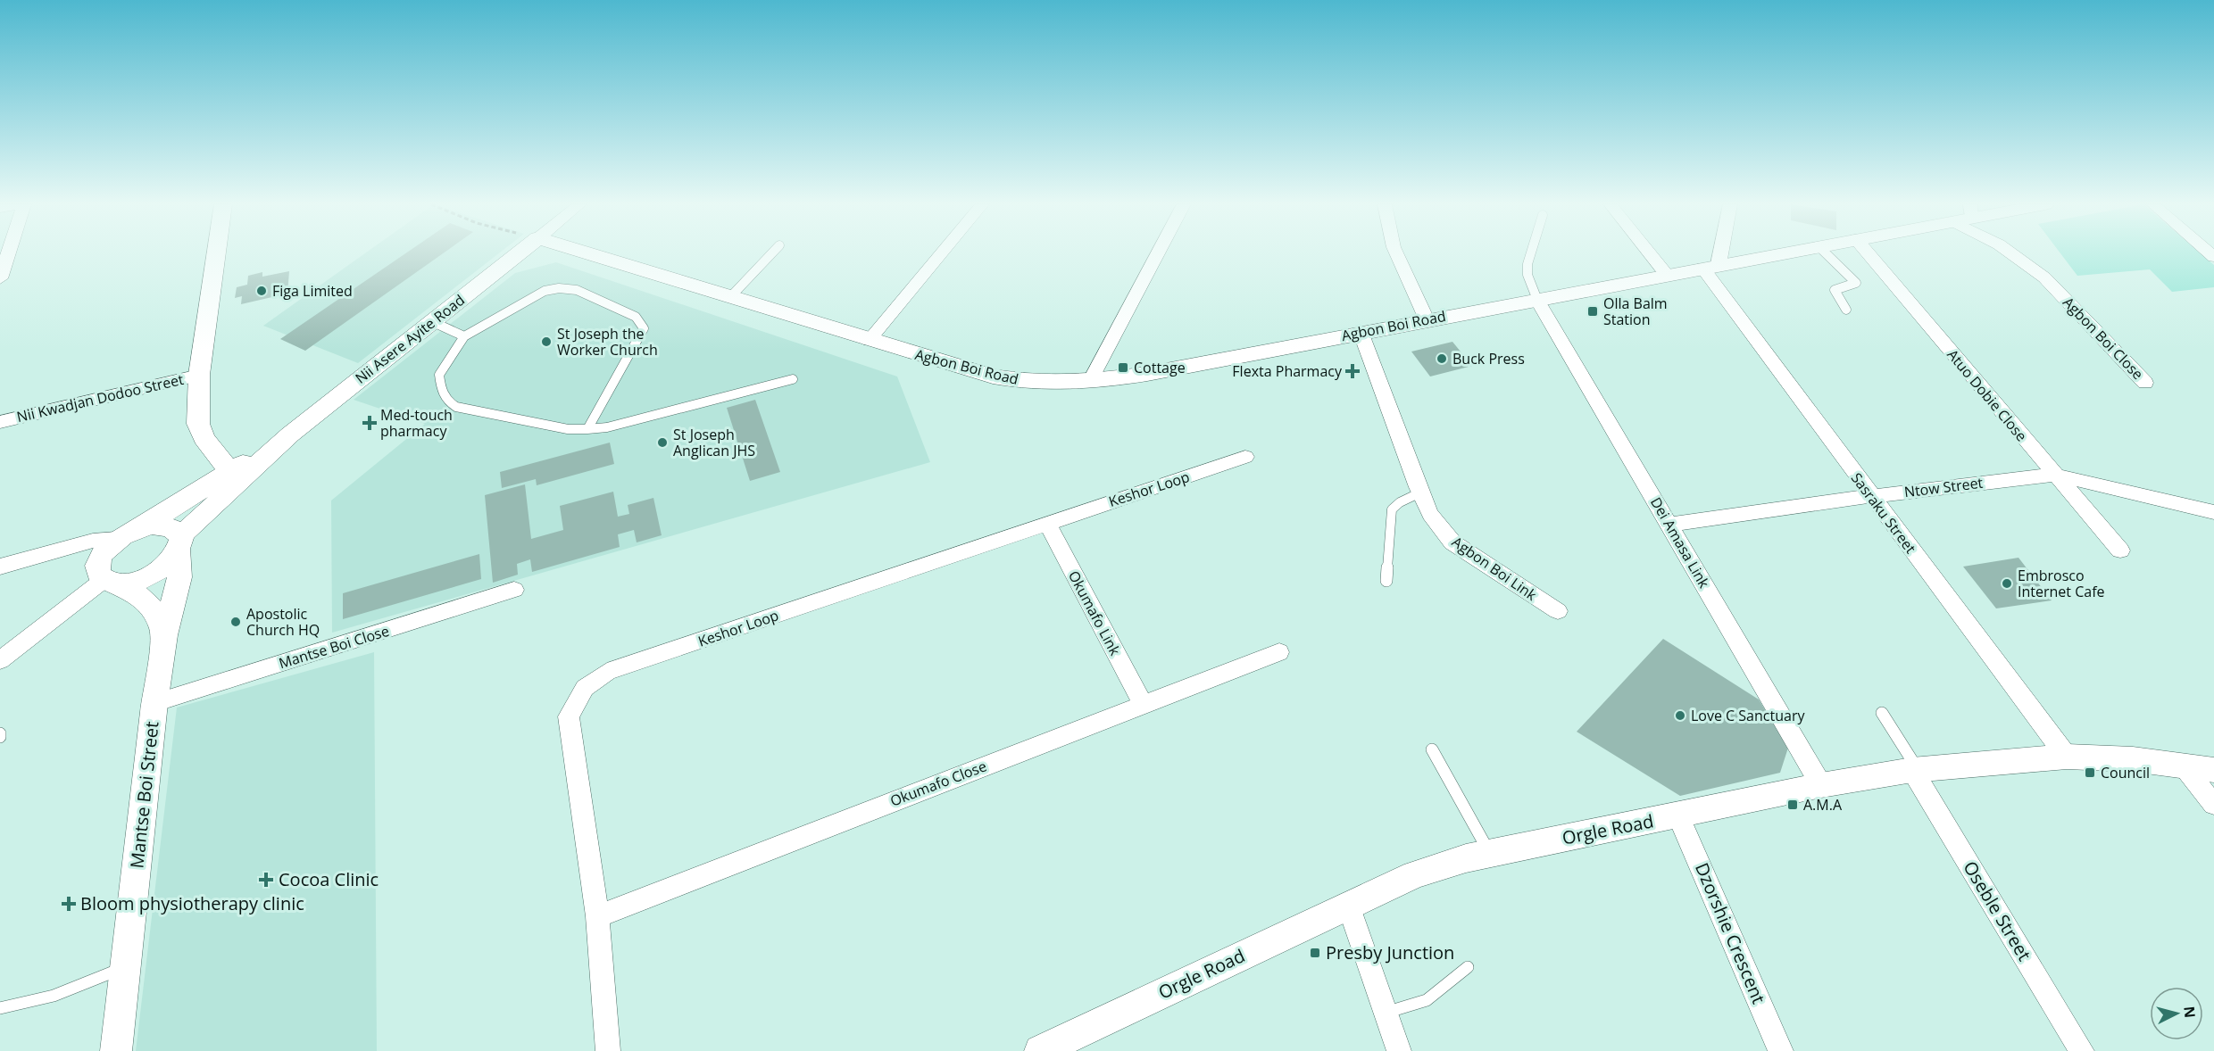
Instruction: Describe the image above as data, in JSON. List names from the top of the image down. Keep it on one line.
{"streets":{"street":["Agbon Boi Road","Agbon Boi Close","Nii Asere Ayite Road","Atuo Dobie Close","Nii Kwadjan Dodoo Street","Ntow Street","Keshor Loop","Sasraku Street","Dei Amasa Link","Agbon Boi Link","Okumafo Link","Mantse Boi Close","Okumafo Close","Mantse Boi Street","Orgle Road","Oseble Street","Dzorshie Crescent"]},"crossings":[["Agbon Boi Road","Sasraku Street"],["Agbon Boi Road","Dei Amasa Link"],["Agbon Boi Road","Agbon Boi Link"],["Nii Asere Ayite Road","Mantse Boi Street"],["Atuo Dobie Close","Ntow Street"],["Ntow Street","Sasraku Street"],["Ntow Street","Dei Amasa Link"],["Keshor Loop","Okumafo Link"],["Keshor Loop","Okumafo Close"],["Sasraku Street","Orgle Road"],["Dei Amasa Link","Orgle Road"],["Okumafo Link","Okumafo Close"],["Mantse Boi Close","Mantse Boi Street"],["Orgle Road","Oseble Street"],["Orgle Road","Dzorshie Crescent"]],"places":{"other":["Figa Limited","St Joseph the Worker Church","Buck Press","St Joseph Anglican JHS","Embrosco Internet Cafe","Apostolic Church HQ","Love C Sanctuary"],"transit":["Olla Balm Station","Cottage","Council","A.M.A","Presby Junction"],"health":["Flexta Pharmacy","Med-touch pharmacy","Cocoa Clinic","Bloom physiotherapy clinic"]},"north":"right"}
